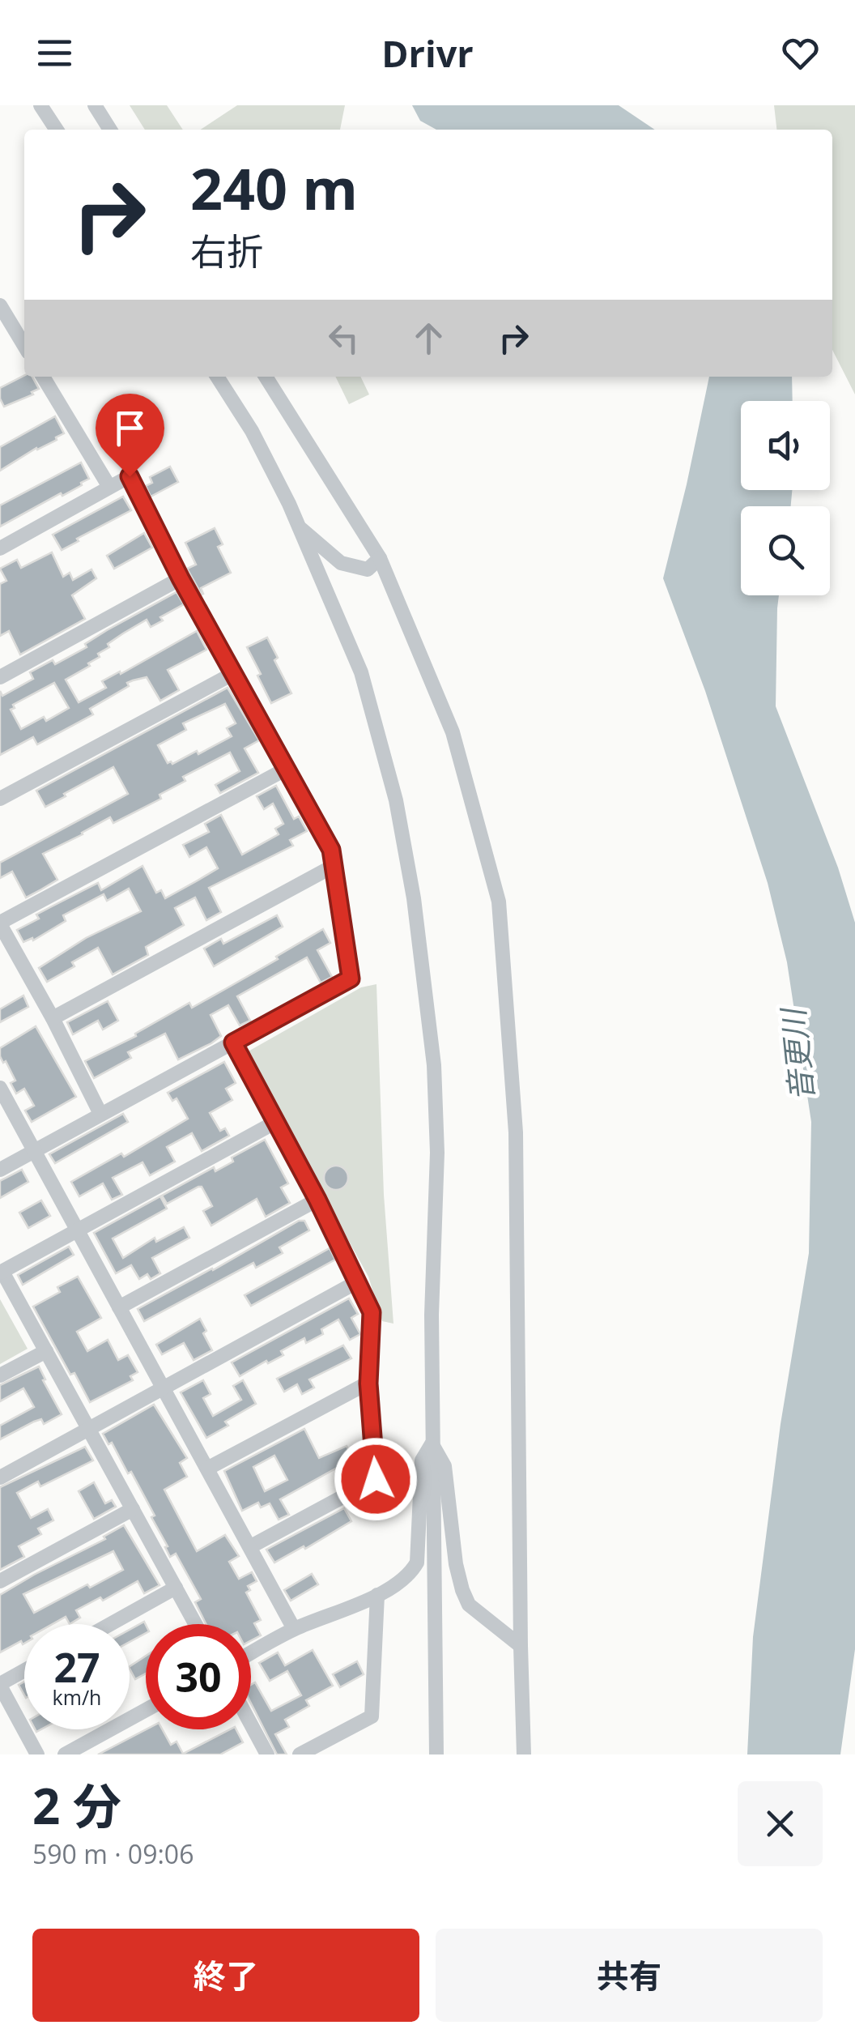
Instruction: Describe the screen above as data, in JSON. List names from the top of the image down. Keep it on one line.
{"water":["音更川"],"page":{"header":"Drivr","turn":["240 m","右折"],"speed":"27 km/h","limit":"30","heading":["2 分","590 m · 09:06"],"buttons":["終了","共有"]}}
